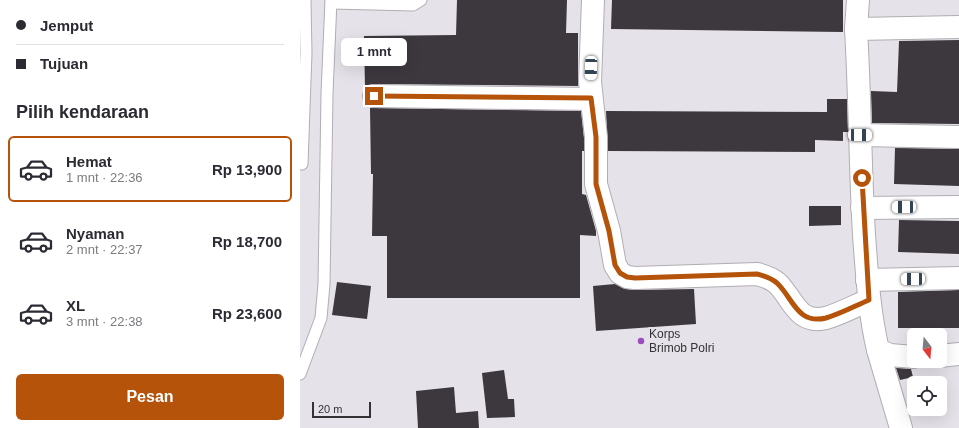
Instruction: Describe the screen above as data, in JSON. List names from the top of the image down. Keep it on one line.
{"places":["Korps Brimob Polri"],"scale_bar":"20 m","north":"bottom","page":{"banner":["Jemput","Tujuan"],"bubble":"1 mnt","heading":"Pilih kendaraan","list":[{"name":"Hemat","note":"1 mnt · 22:36","value":"Rp 13,900"},{"name":"Nyaman","note":"2 mnt · 22:37","value":"Rp 18,700"},{"name":"XL","note":"3 mnt · 22:38","value":"Rp 23,600"}],"buttons":"Pesan","scale":"20 m"}}
